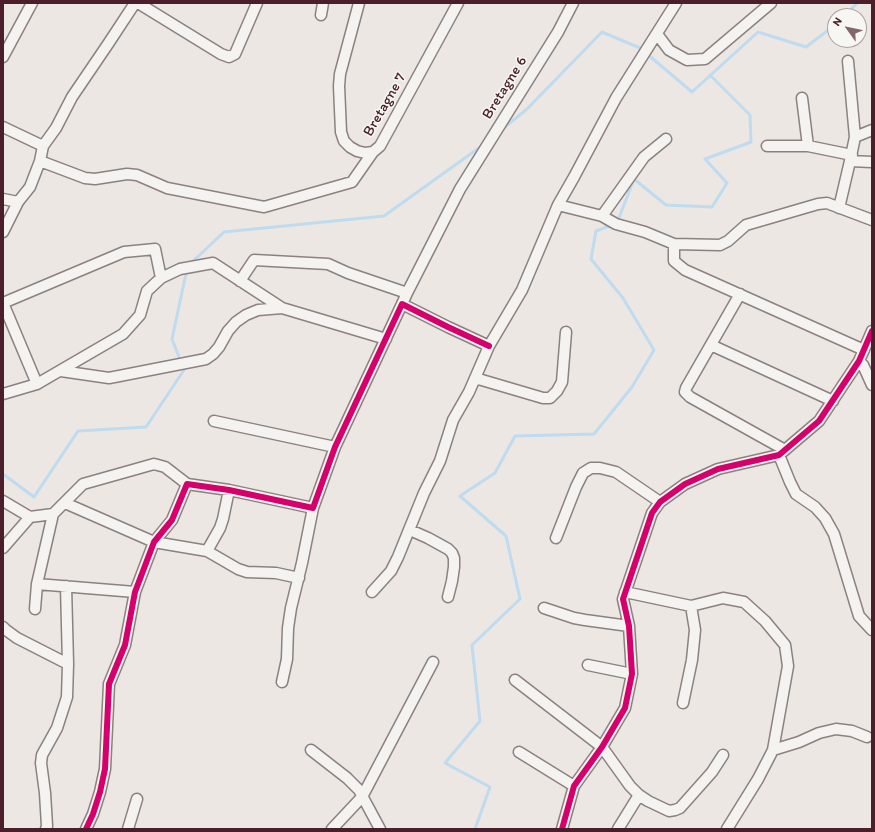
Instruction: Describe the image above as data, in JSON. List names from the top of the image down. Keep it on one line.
{"streets":{"street":["Bretagne 6","Bretagne 7"]},"north":"top left"}
